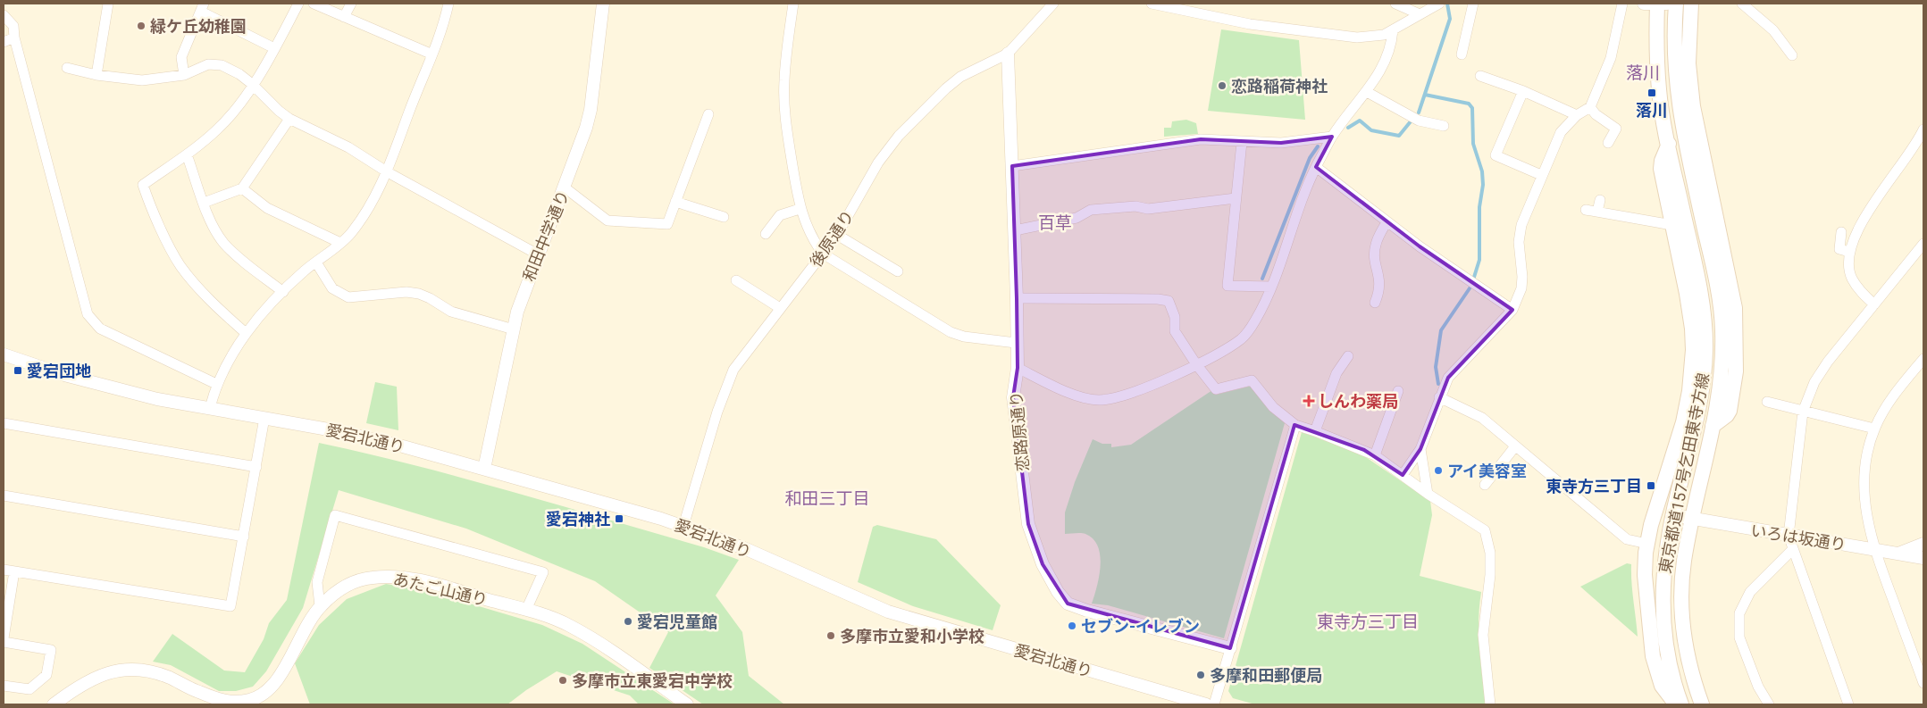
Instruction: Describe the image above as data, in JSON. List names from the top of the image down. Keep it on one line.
{"streets":{"main road":["東京都道157号乞田東寺方線"],"street":["和田中学通り","後原通り","恋路原通り","愛宕北通り","いろは坂通り","あたご山通り"]},"crossings":[["和田中学通り","愛宕北通り"],["後原通り","恋路原通り"],["後原通り","愛宕北通り"],["東京都道157号乞田東寺方線","いろは坂通り"]],"districts":["落川","百草","和田三丁目","東寺方三丁目"],"places":{"other":["緑ケ丘幼稚園","恋路稲荷神社","アイ美容室","愛宕児童館","セブン-イレブン","多摩市立愛和小学校","多摩和田郵便局","多摩市立東愛宕中学校"],"transit":["落川","愛宕団地","東寺方三丁目","愛宕神社"],"health":["しんわ薬局"]}}
